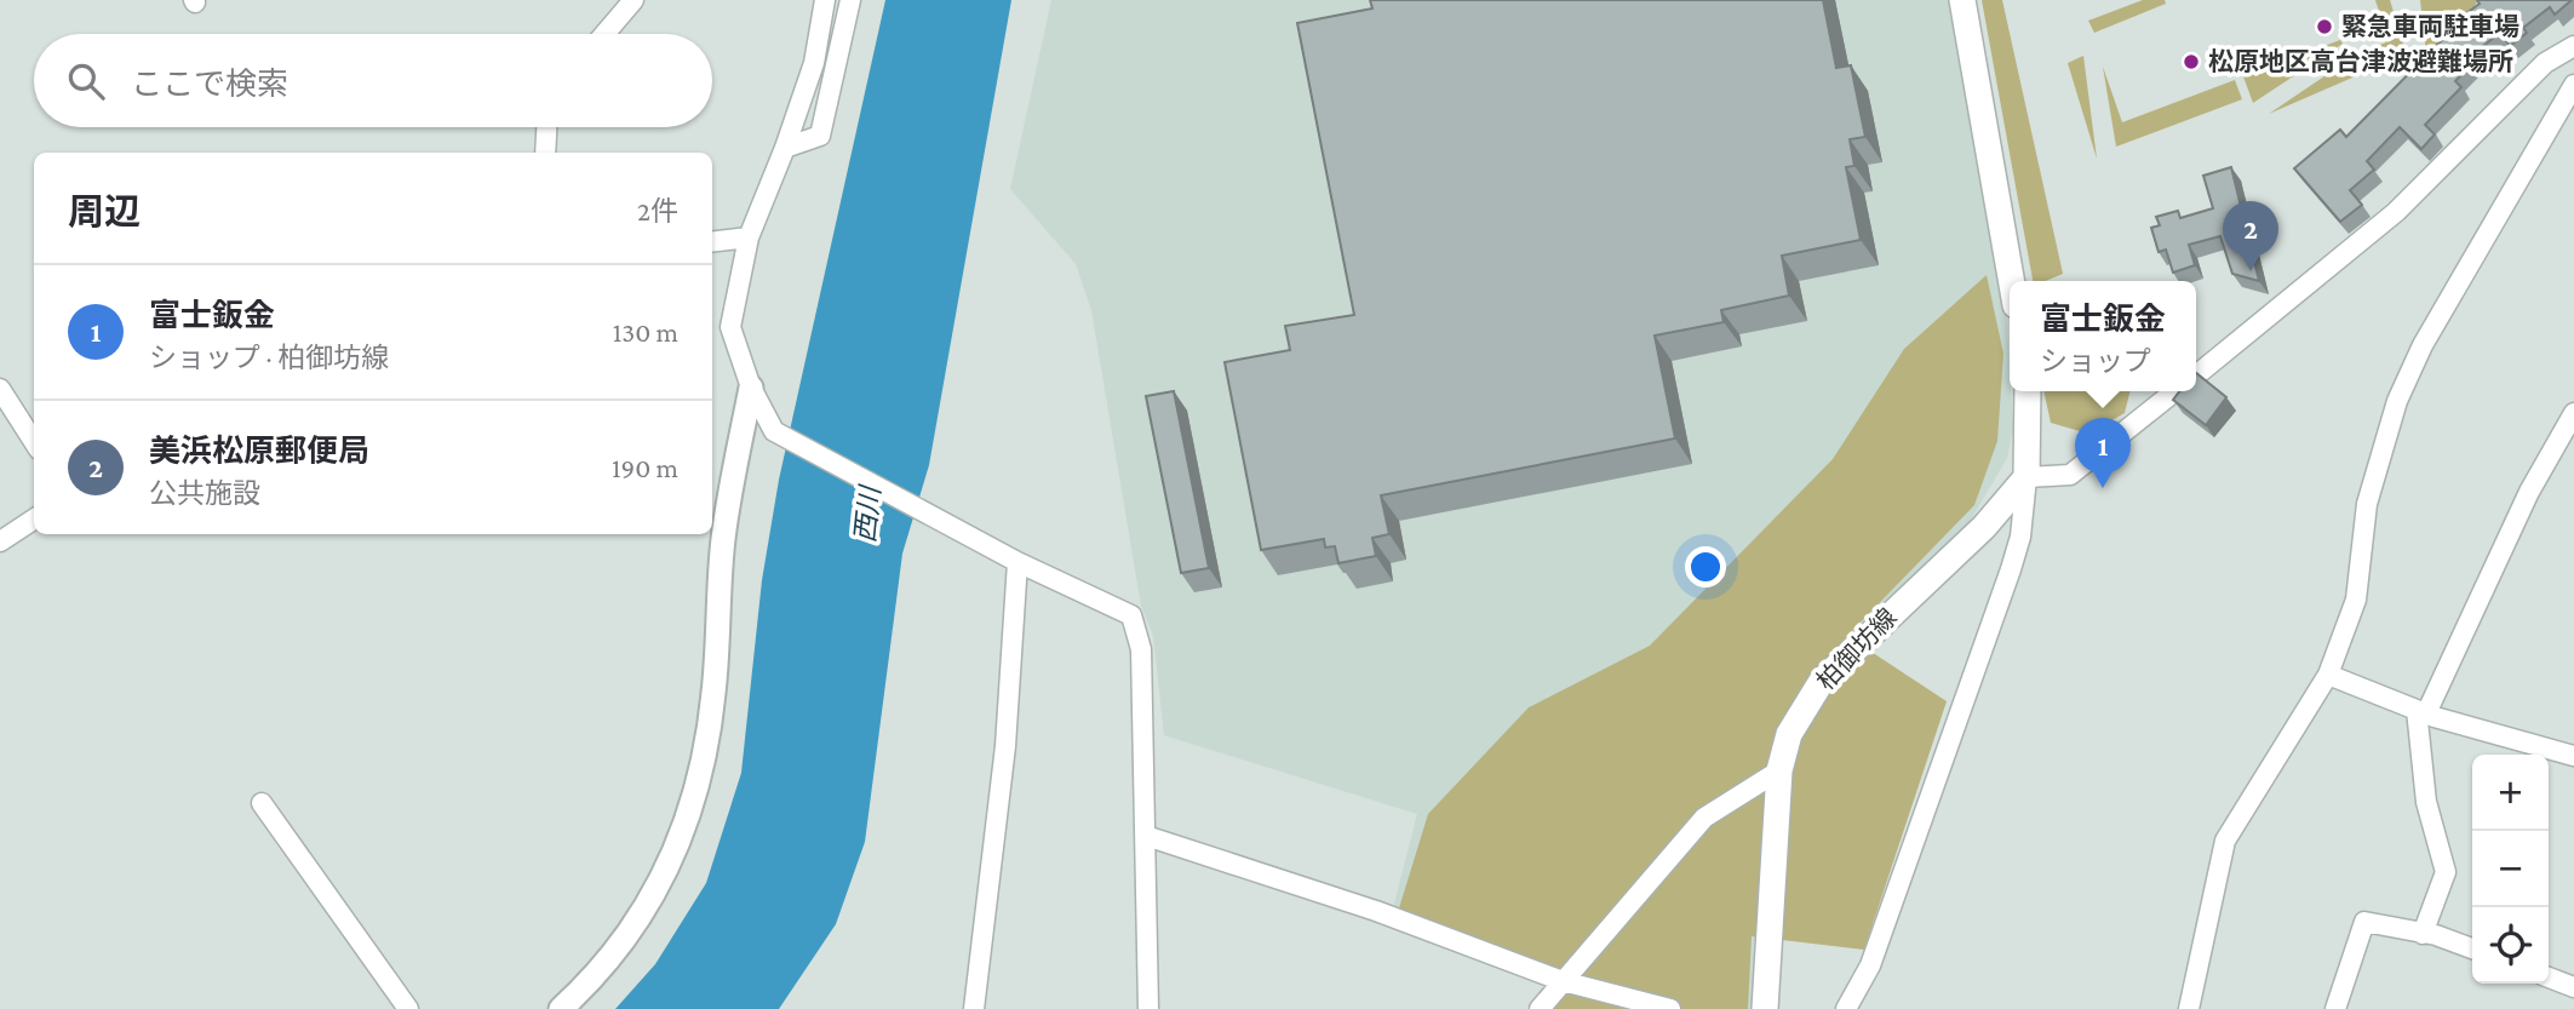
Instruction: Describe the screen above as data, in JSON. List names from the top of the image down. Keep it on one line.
{"streets":{"main road":["柏御坊線"]},"water":["西川"],"places":["緊急車両駐車場","松原地区高台津波避難場所"],"page":{"search":"ここで検索","heading":["周辺","2件"],"pins":["2","1"],"list":[{"mark":"1","name":"富士鈑金","note":"ショップ · 柏御坊線","value":"130 m"},{"mark":"2","name":"美浜松原郵便局","note":"公共施設","value":"190 m"}],"popup":["富士鈑金","ショップ"],"map_buttons":["+","−"]}}
